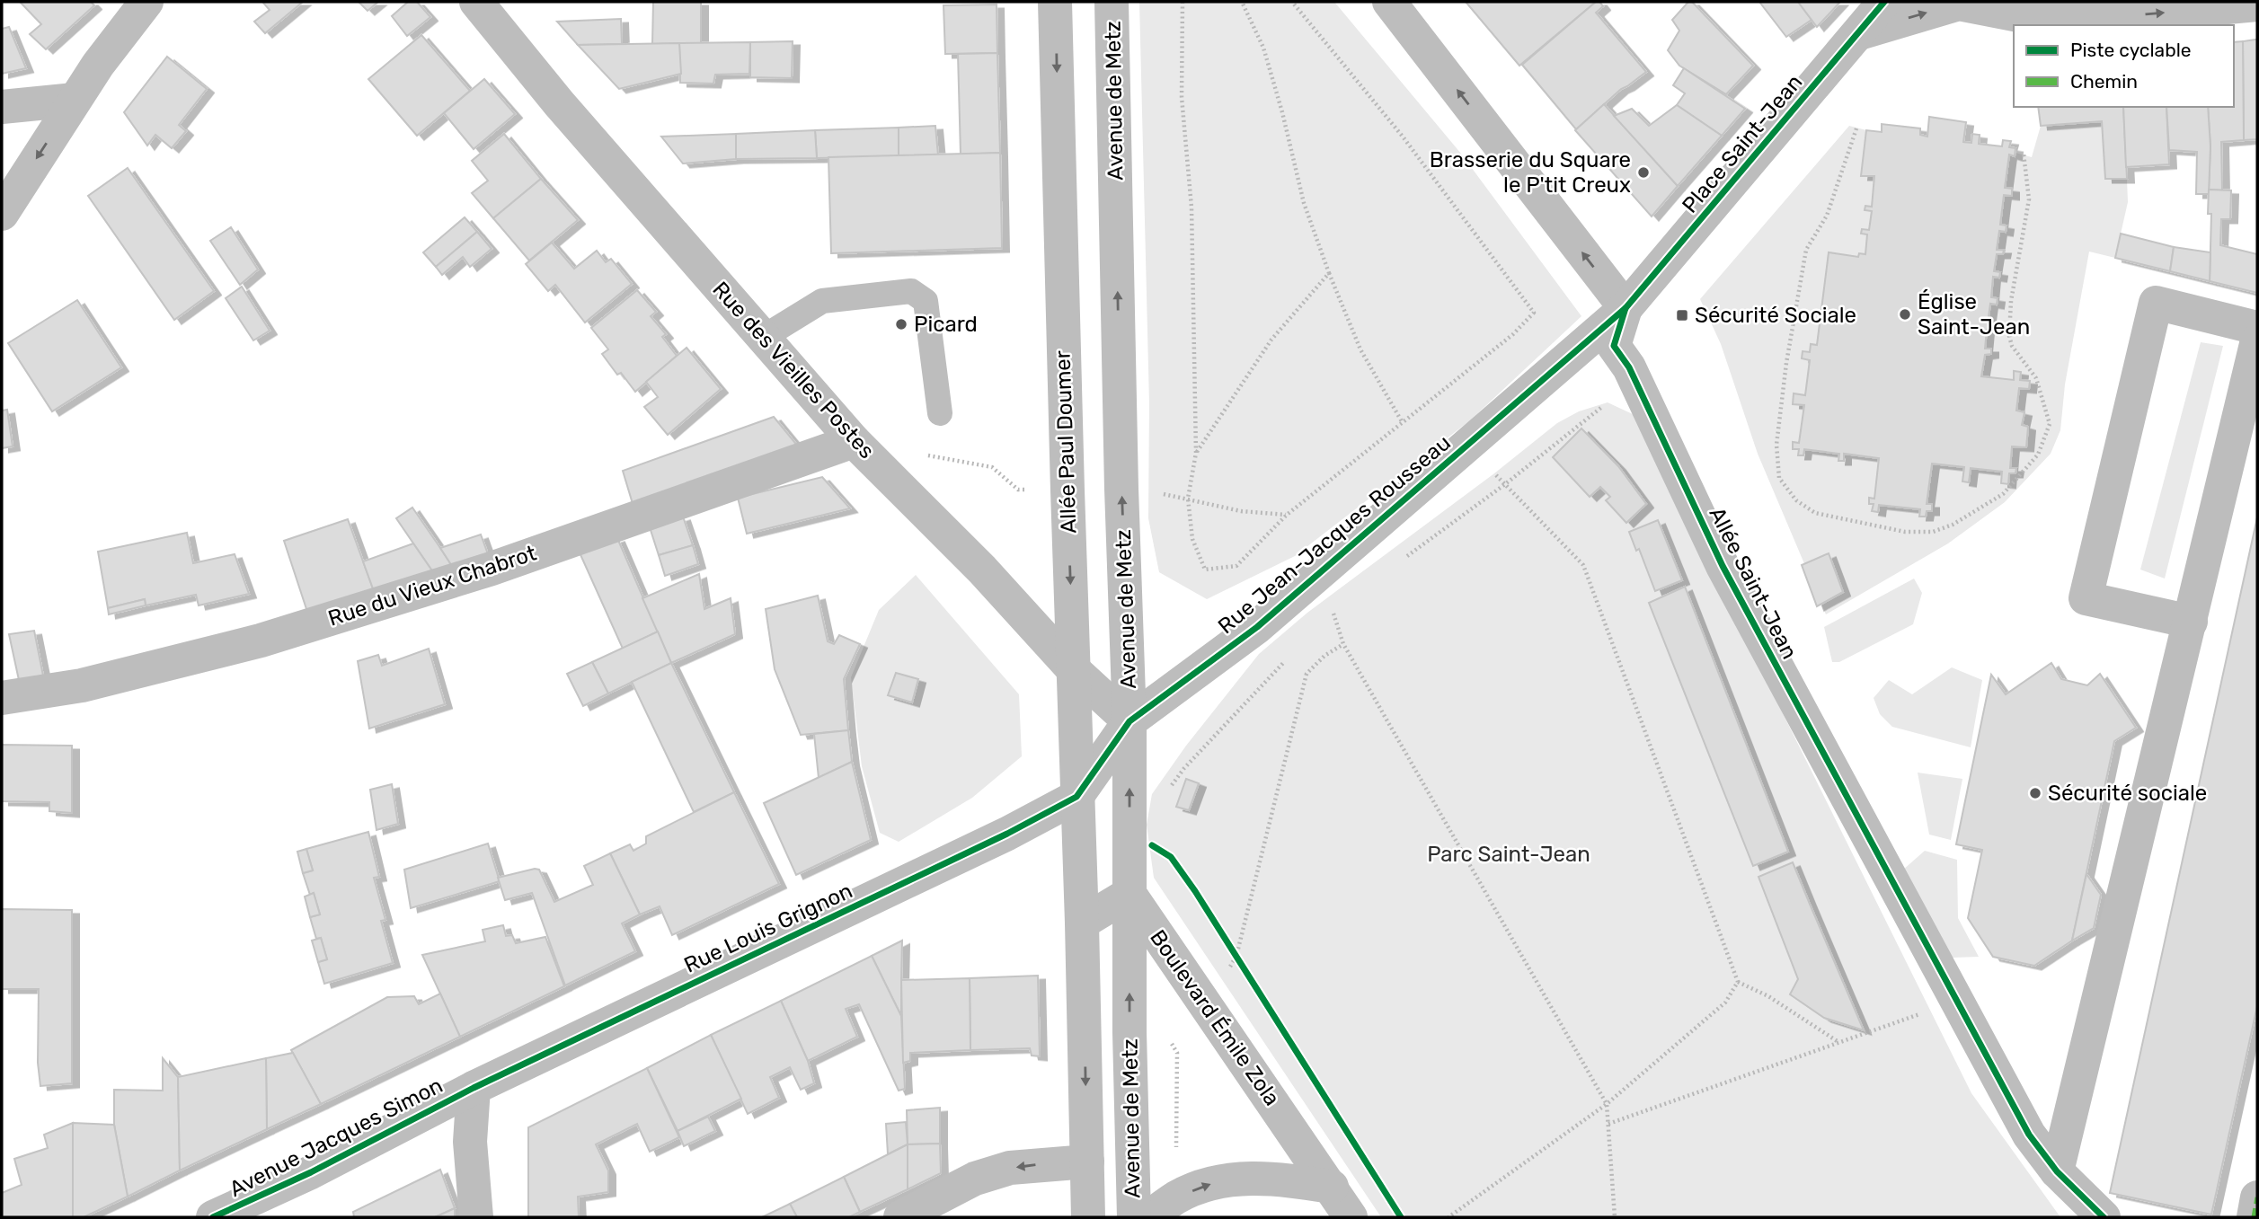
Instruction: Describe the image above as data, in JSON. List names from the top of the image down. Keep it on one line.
{"streets":{"street":["Avenue de Metz","Place Saint-Jean","Rue des Vieilles Postes","Allée Paul Doumer","Rue Jean-Jacques Rousseau","Allée Saint-Jean","Rue du Vieux Chabrot","Rue Louis Grignon","Boulevard Émile Zola","Avenue Jacques Simon"]},"crossings":[["Avenue de Metz","Rue des Vieilles Postes"],["Avenue de Metz","Allée Paul Doumer"],["Avenue de Metz","Rue Jean-Jacques Rousseau"],["Avenue de Metz","Boulevard Émile Zola"],["Place Saint-Jean","Rue Jean-Jacques Rousseau"],["Place Saint-Jean","Allée Saint-Jean"],["Rue des Vieilles Postes","Allée Paul Doumer"],["Rue des Vieilles Postes","Rue Jean-Jacques Rousseau"],["Rue des Vieilles Postes","Rue du Vieux Chabrot"],["Allée Paul Doumer","Rue Jean-Jacques Rousseau"],["Allée Paul Doumer","Rue Louis Grignon"],["Rue Jean-Jacques Rousseau","Allée Saint-Jean"],["Rue Jean-Jacques Rousseau","Rue Louis Grignon"],["Rue Louis Grignon","Avenue Jacques Simon"]],"one_way":["Allée Paul Doumer"],"parks":["Parc Saint-Jean"],"places":{"other":["Brasserie du Square le P'tit Creux","Église Saint-Jean","Picard","Sécurité sociale"],"transit":["Sécurité Sociale"]},"legend":["Piste cyclable","Chemin"]}
